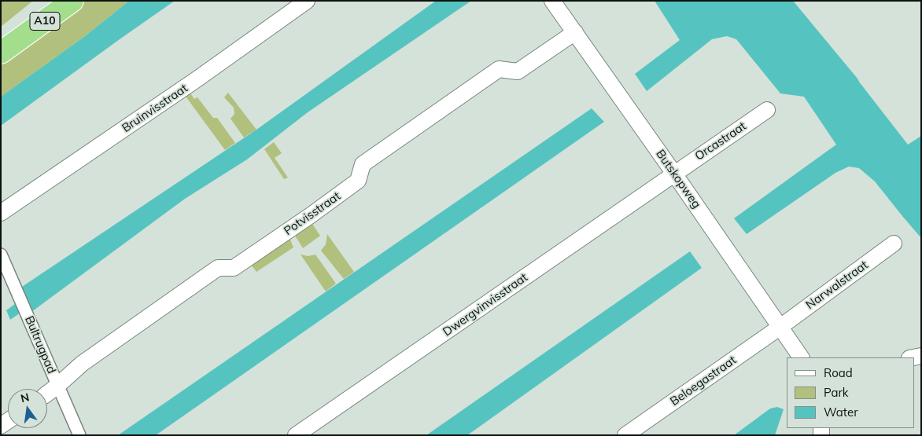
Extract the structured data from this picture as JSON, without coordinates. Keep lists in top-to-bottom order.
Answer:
{
  "streets": {
    "highway": ["A10"],
    "street": [
      "Bruinvisstraat",
      "Orcastraat",
      "Butskopweg",
      "Potvisstraat",
      "Narwalstraat",
      "Dwergvinvisstraat",
      "Bultrugpad",
      "Beloegastraat"
    ]
  },
  "crossings": [
    ["Orcastraat", "Butskopweg"],
    ["Orcastraat", "Dwergvinvisstraat"],
    ["Butskopweg", "Potvisstraat"],
    ["Butskopweg", "Narwalstraat"],
    ["Butskopweg", "Dwergvinvisstraat"],
    ["Butskopweg", "Beloegastraat"],
    ["Potvisstraat", "Bultrugpad"],
    ["Narwalstraat", "Beloegastraat"]
  ],
  "legend": ["Road", "Park", "Water"],
  "north": "top"
}
